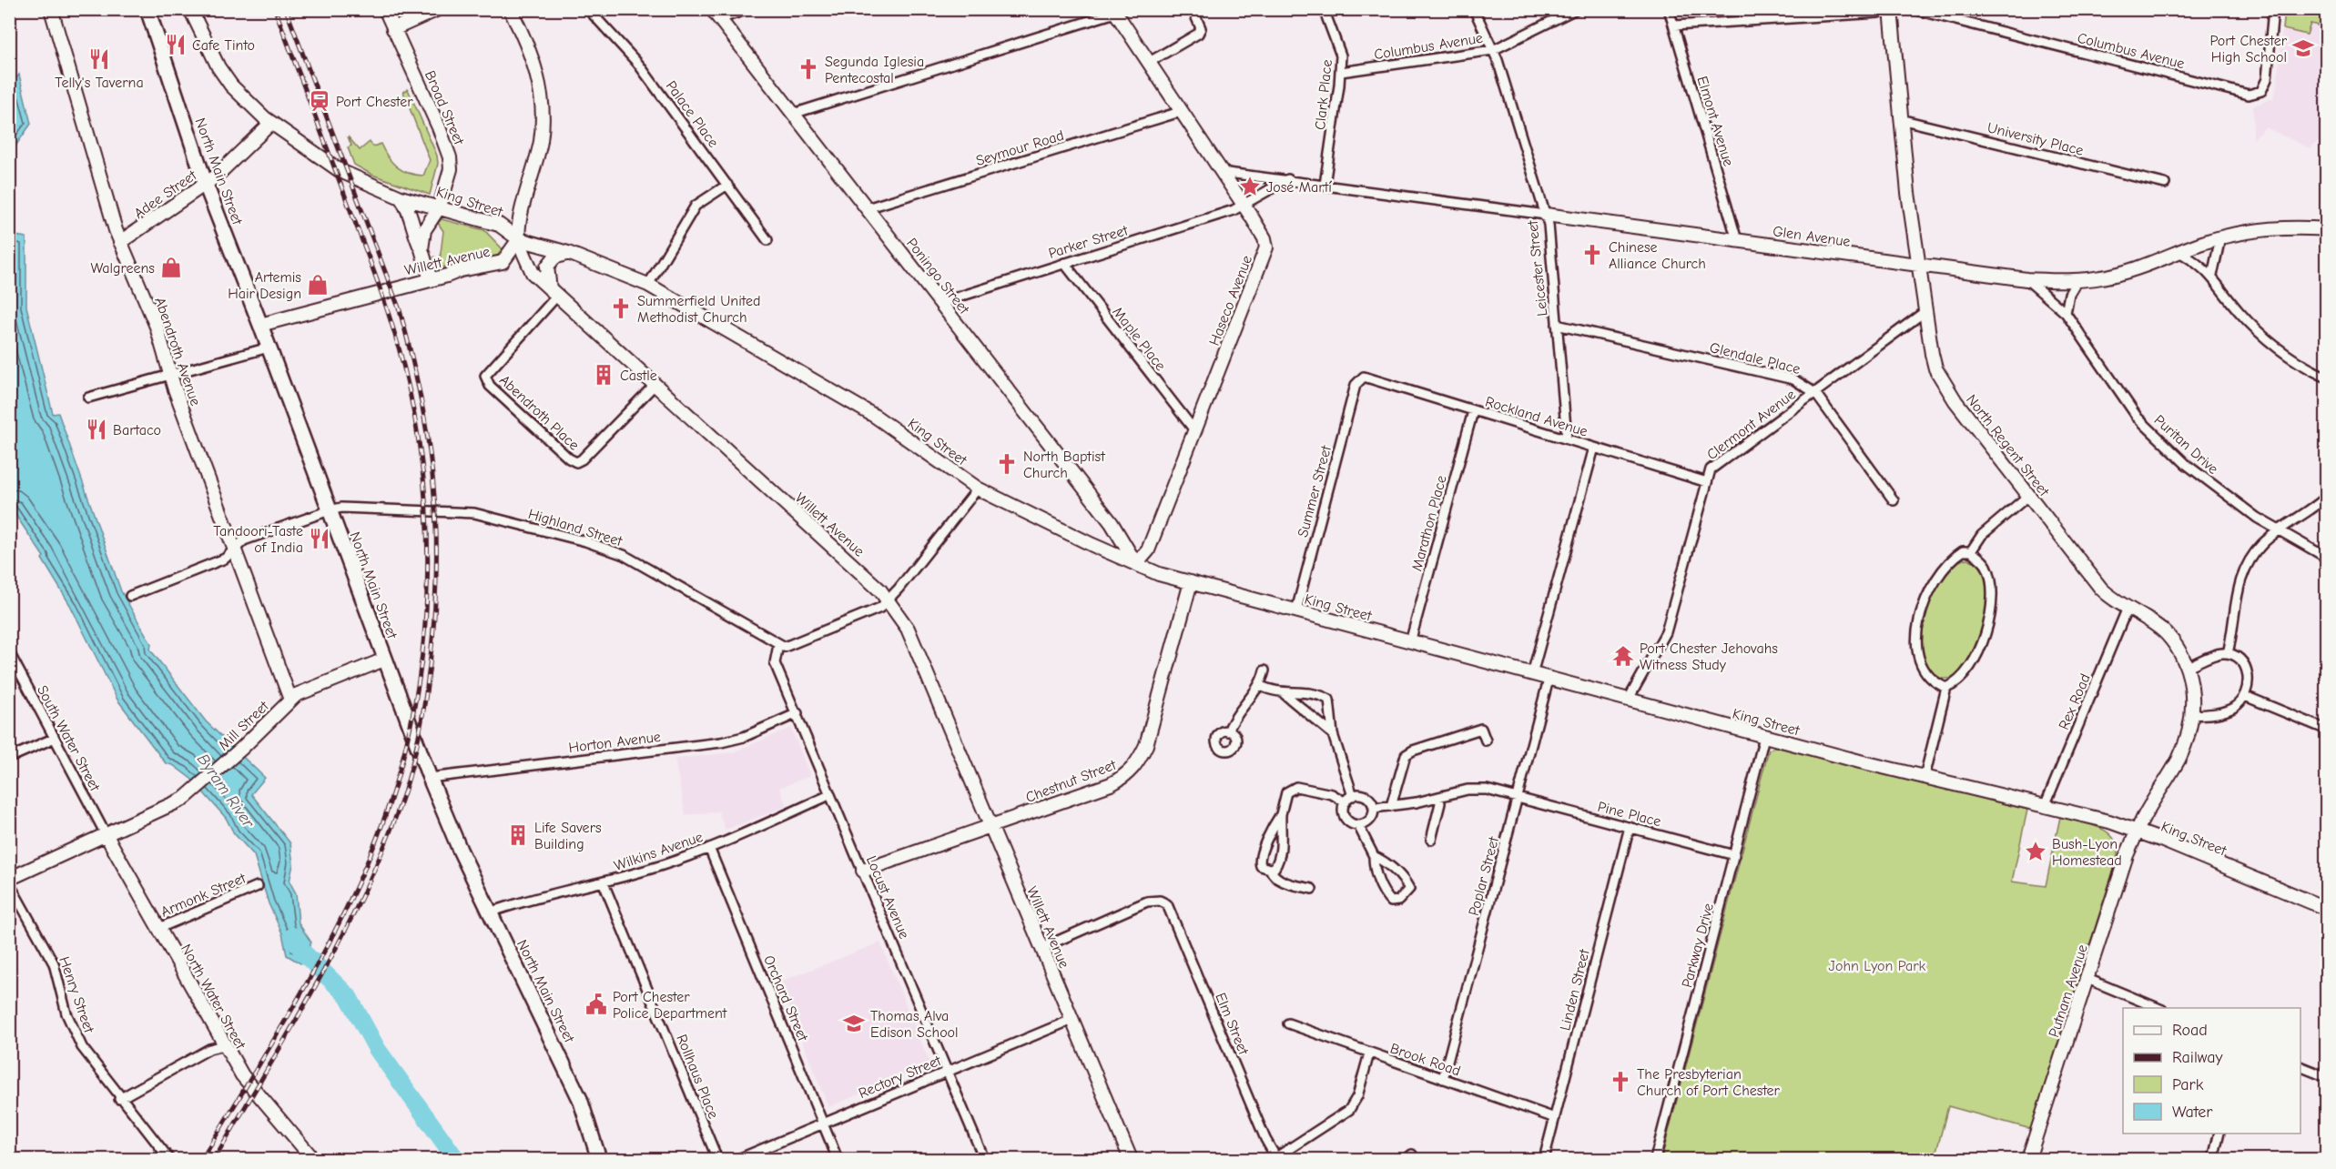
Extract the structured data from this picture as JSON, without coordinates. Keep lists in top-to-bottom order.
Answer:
{
  "streets": {
    "main road": ["North Main Street"],
    "street": [
      "Columbus Avenue",
      "Clark Place",
      "Broad Street",
      "Palace Place",
      "Elmont Avenue",
      "University Place",
      "Seymour Road",
      "Adee Street",
      "King Street",
      "Glen Avenue",
      "Parker Street",
      "Willett Avenue",
      "Leicester Street",
      "Poningo Street",
      "Haseco Avenue",
      "Maple Place",
      "Abendroth Avenue",
      "Glendale Place",
      "Abendroth Place",
      "Rockland Avenue",
      "Clermont Avenue",
      "Puritan Drive",
      "North Regent Street",
      "Summer Street",
      "Marathon Place",
      "Highland Street",
      "Rex Road",
      "Mill Street",
      "South Water Street",
      "Horton Avenue",
      "Chestnut Street",
      "Pine Place",
      "Wilkins Avenue",
      "Poplar Street",
      "Armonk Street",
      "Locust Avenue",
      "Parkway Drive",
      "Linden Street",
      "Putnam Avenue",
      "Henry Street",
      "North Water Street",
      "Orchard Street",
      "Elm Street",
      "Brook Road",
      "Rollhaus Place",
      "Rectory Street"
    ]
  },
  "crossings": [
    ["Columbus Avenue", "Clark Place"],
    ["Columbus Avenue", "Leicester Street"],
    ["Clark Place", "Glen Avenue"],
    ["Broad Street", "King Street"],
    ["Broad Street", "Willett Avenue"],
    ["Elmont Avenue", "Glen Avenue"],
    ["University Place", "North Regent Street"],
    ["Seymour Road", "Poningo Street"],
    ["Seymour Road", "Haseco Avenue"],
    ["North Main Street", "Adee Street"],
    ["North Main Street", "Willett Avenue"],
    ["North Main Street", "Highland Street"],
    ["North Main Street", "Mill Street"],
    ["North Main Street", "Horton Avenue"],
    ["North Main Street", "Wilkins Avenue"],
    ["Adee Street", "King Street"],
    ["Adee Street", "Abendroth Avenue"],
    ["King Street", "Willett Avenue"],
    ["King Street", "Poningo Street"],
    ["King Street", "Haseco Avenue"],
    ["King Street", "Clermont Avenue"],
    ["King Street", "North Regent Street"],
    ["King Street", "Summer Street"],
    ["King Street", "Marathon Place"],
    ["King Street", "Rex Road"],
    ["King Street", "Chestnut Street"],
    ["King Street", "Poplar Street"],
    ["King Street", "Parkway Drive"],
    ["King Street", "Putnam Avenue"],
    ["Glen Avenue", "Leicester Street"],
    ["Glen Avenue", "Haseco Avenue"],
    ["Glen Avenue", "Puritan Drive"],
    ["Glen Avenue", "North Regent Street"],
    ["Parker Street", "Poningo Street"],
    ["Parker Street", "Haseco Avenue"],
    ["Parker Street", "Maple Place"],
    ["Willett Avenue", "Abendroth Place"],
    ["Willett Avenue", "Chestnut Street"],
    ["Willett Avenue", "Elm Street"],
    ["Willett Avenue", "Rectory Street"],
    ["Leicester Street", "Glendale Place"],
    ["Leicester Street", "Rockland Avenue"],
    ["Poningo Street", "Haseco Avenue"],
    ["Haseco Avenue", "Maple Place"],
    ["Abendroth Avenue", "Highland Street"],
    ["Abendroth Avenue", "Mill Street"],
    ["Glendale Place", "Clermont Avenue"],
    ["Rockland Avenue", "Clermont Avenue"],
    ["Rockland Avenue", "Summer Street"],
    ["Rockland Avenue", "Marathon Place"],
    ["Clermont Avenue", "North Regent Street"],
    ["North Regent Street", "Rex Road"],
    ["North Regent Street", "Putnam Avenue"],
    ["Highland Street", "Locust Avenue"],
    ["Mill Street", "South Water Street"],
    ["Mill Street", "Henry Street"],
    ["Mill Street", "North Water Street"],
    ["South Water Street", "North Water Street"],
    ["Horton Avenue", "Locust Avenue"],
    ["Chestnut Street", "Locust Avenue"],
    ["Pine Place", "Poplar Street"],
    ["Pine Place", "Parkway Drive"],
    ["Pine Place", "Linden Street"],
    ["Wilkins Avenue", "Locust Avenue"],
    ["Wilkins Avenue", "Orchard Street"],
    ["Wilkins Avenue", "Rollhaus Place"],
    ["Poplar Street", "Brook Road"],
    ["Armonk Street", "North Water Street"],
    ["Locust Avenue", "Rectory Street"],
    ["Linden Street", "Brook Road"],
    ["Orchard Street", "Rectory Street"]
  ],
  "water": ["Byram River"],
  "parks": ["John Lyon Park"],
  "places": {
    "restaurant": [
      "Cafe Tinto",
      "Telly's Taverna",
      "Bartaco",
      "Tandoori-Taste of India"
    ],
    "school or university": ["Port Chester High School", "Thomas Alva Edison School"],
    "church": [
      "Segunda Iglesia Pentecostal",
      "Chinese Alliance Church",
      "Summerfield United Methodist Church",
      "North Baptist Church",
      "The Presbyterian Church of Port Chester"
    ],
    "station": ["Port Chester"],
    "place": ["José Martí", "Bush-Lyon Homestead"],
    "shop": ["Walgreens", "Artemis Hair Design"],
    "building": ["Castle", "Life Savers Building"],
    "temple": ["Port Chester Jehovahs Witness Study"],
    "public building": ["Port Chester Police Department"]
  },
  "legend": [
    "Road",
    "Railway",
    "Park",
    "Water"
  ]
}
